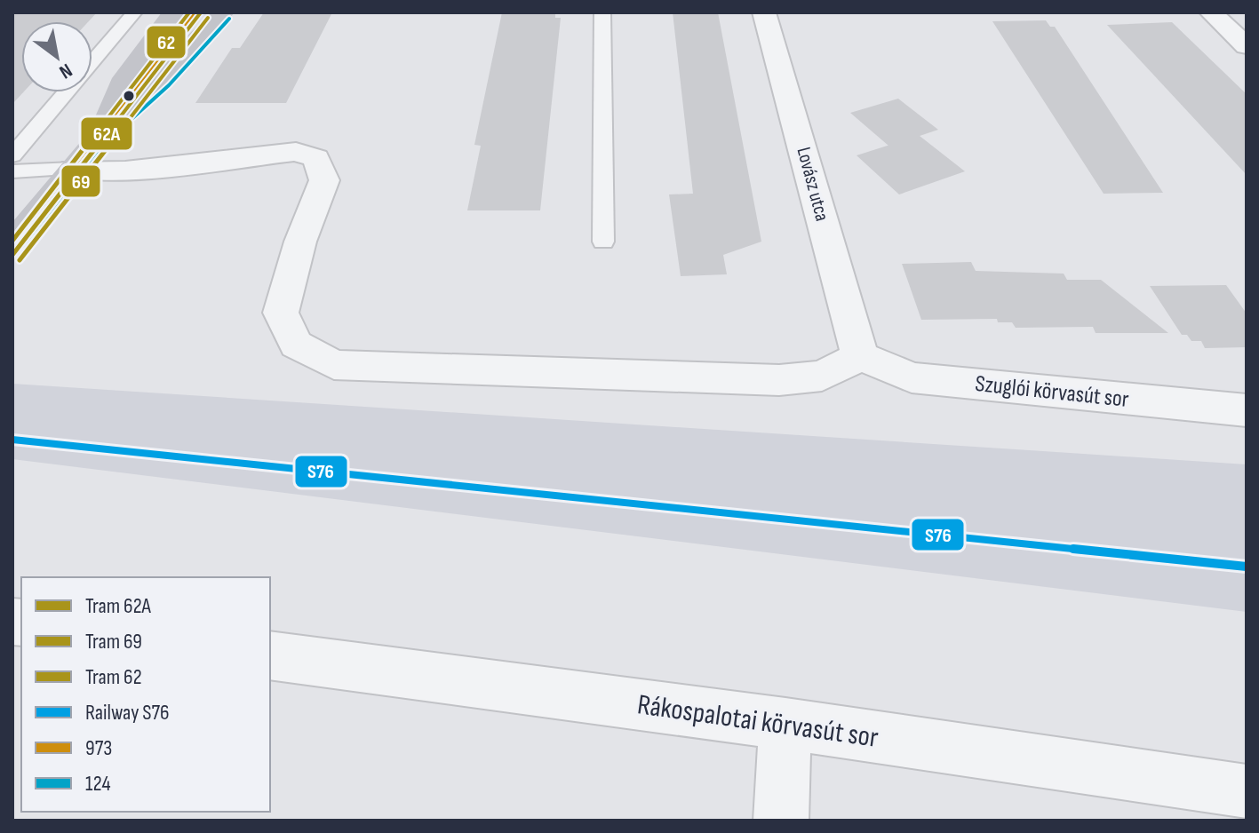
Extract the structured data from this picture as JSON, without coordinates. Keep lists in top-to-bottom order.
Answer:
{
  "streets": {
    "street": ["Lovász utca", "Szuglói körvasút sor", "Rákospalotai körvasút sor"]
  },
  "crossings": [
    ["Lovász utca", "Szuglói körvasút sor"]
  ],
  "lines": [
    "tram line 62A",
    "tram line 62",
    "transit line 973",
    "tram line 69",
    "transit line 124",
    "rail line S76"
  ],
  "legend": [
    "Tram 62A",
    "Tram 69",
    "Tram 62",
    "Railway S76",
    "973",
    "124"
  ],
  "north": "bottom right"
}
